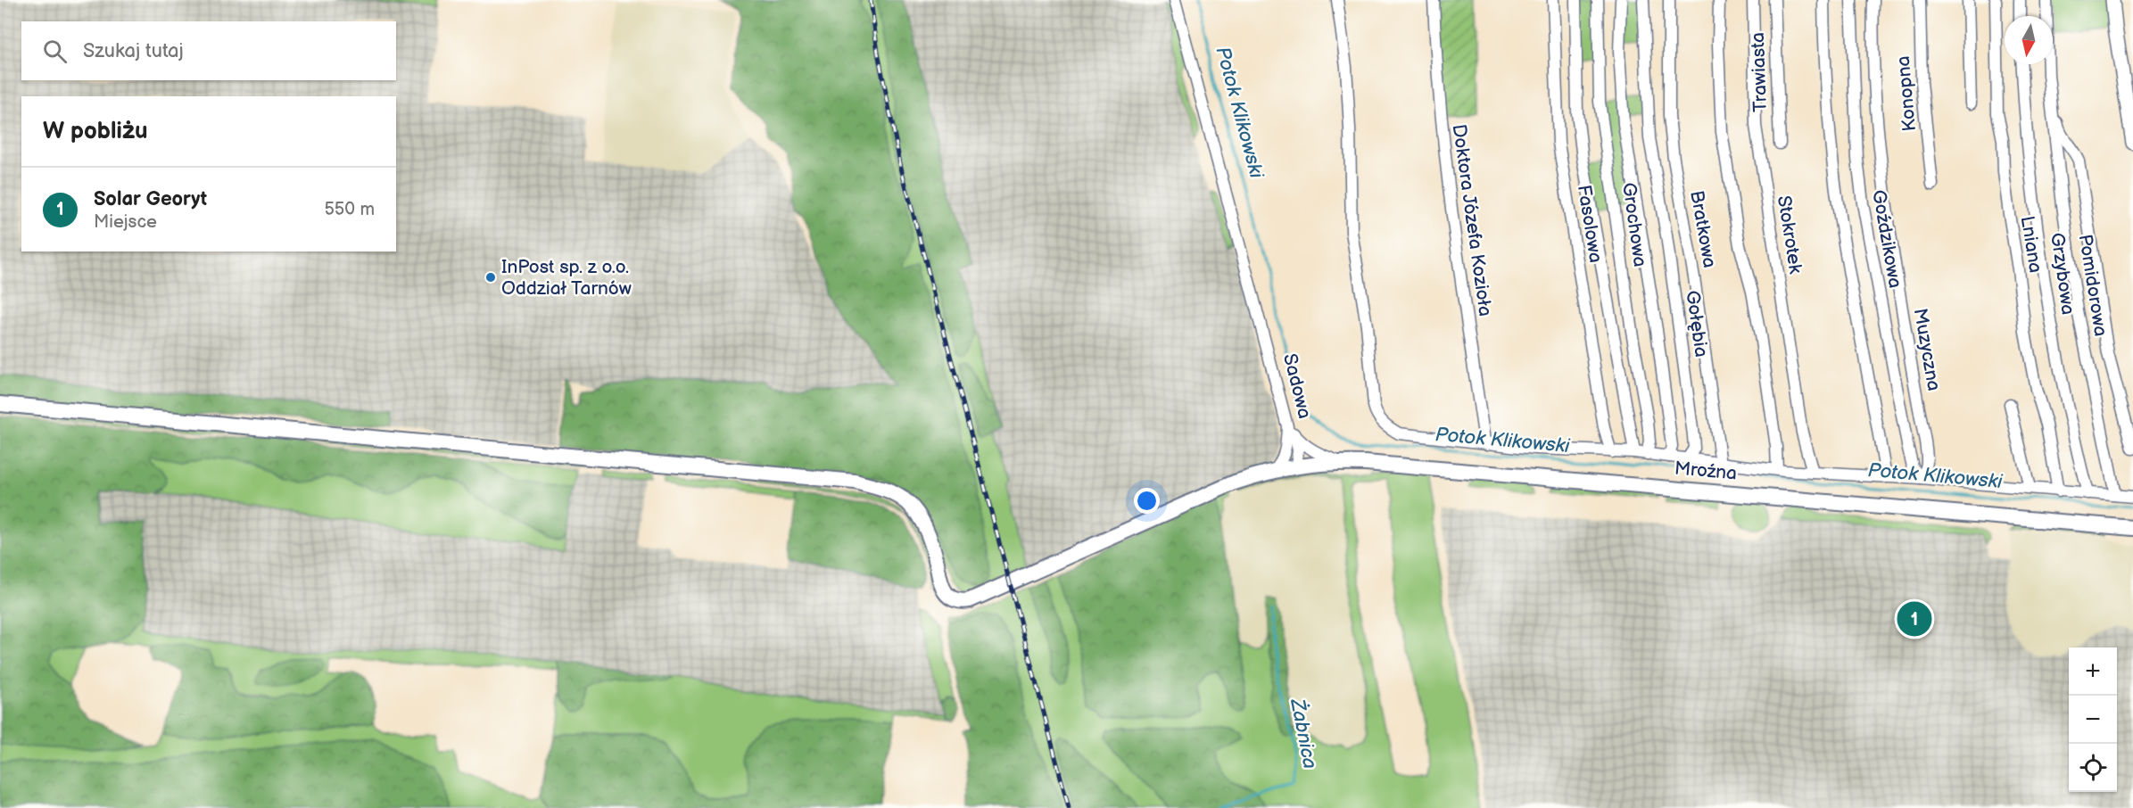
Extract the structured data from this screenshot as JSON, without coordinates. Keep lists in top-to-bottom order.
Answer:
{
  "streets": {
    "main road": ["Mroźna"],
    "street": [
      "Trawiasta",
      "Konopna",
      "Doktora Józefa Kozioła",
      "Fasolowa",
      "Grochowa",
      "Bratkowa",
      "Stokrotek",
      "Goździkowa",
      "Lniana",
      "Grzybowa",
      "Pomidorowa",
      "Gołębia",
      "Muzyczna",
      "Sadowa"
    ]
  },
  "crossings": [
    ["Goździkowa", "Muzyczna"],
    ["Sadowa", "Mroźna"]
  ],
  "water": ["Potok Klikowski", "Żabnica"],
  "places": ["InPost sp. z o.o. Oddział Tarnów"],
  "north": "bottom",
  "page": {
    "search": "Szukaj tutaj",
    "heading": "W pobliżu",
    "list": [
      {
        "mark": "1",
        "name": "Solar Georyt",
        "note": "Miejsce",
        "value": "550 m"
      }
    ],
    "pins": "1",
    "map_buttons": ["+", "−"]
  }
}
